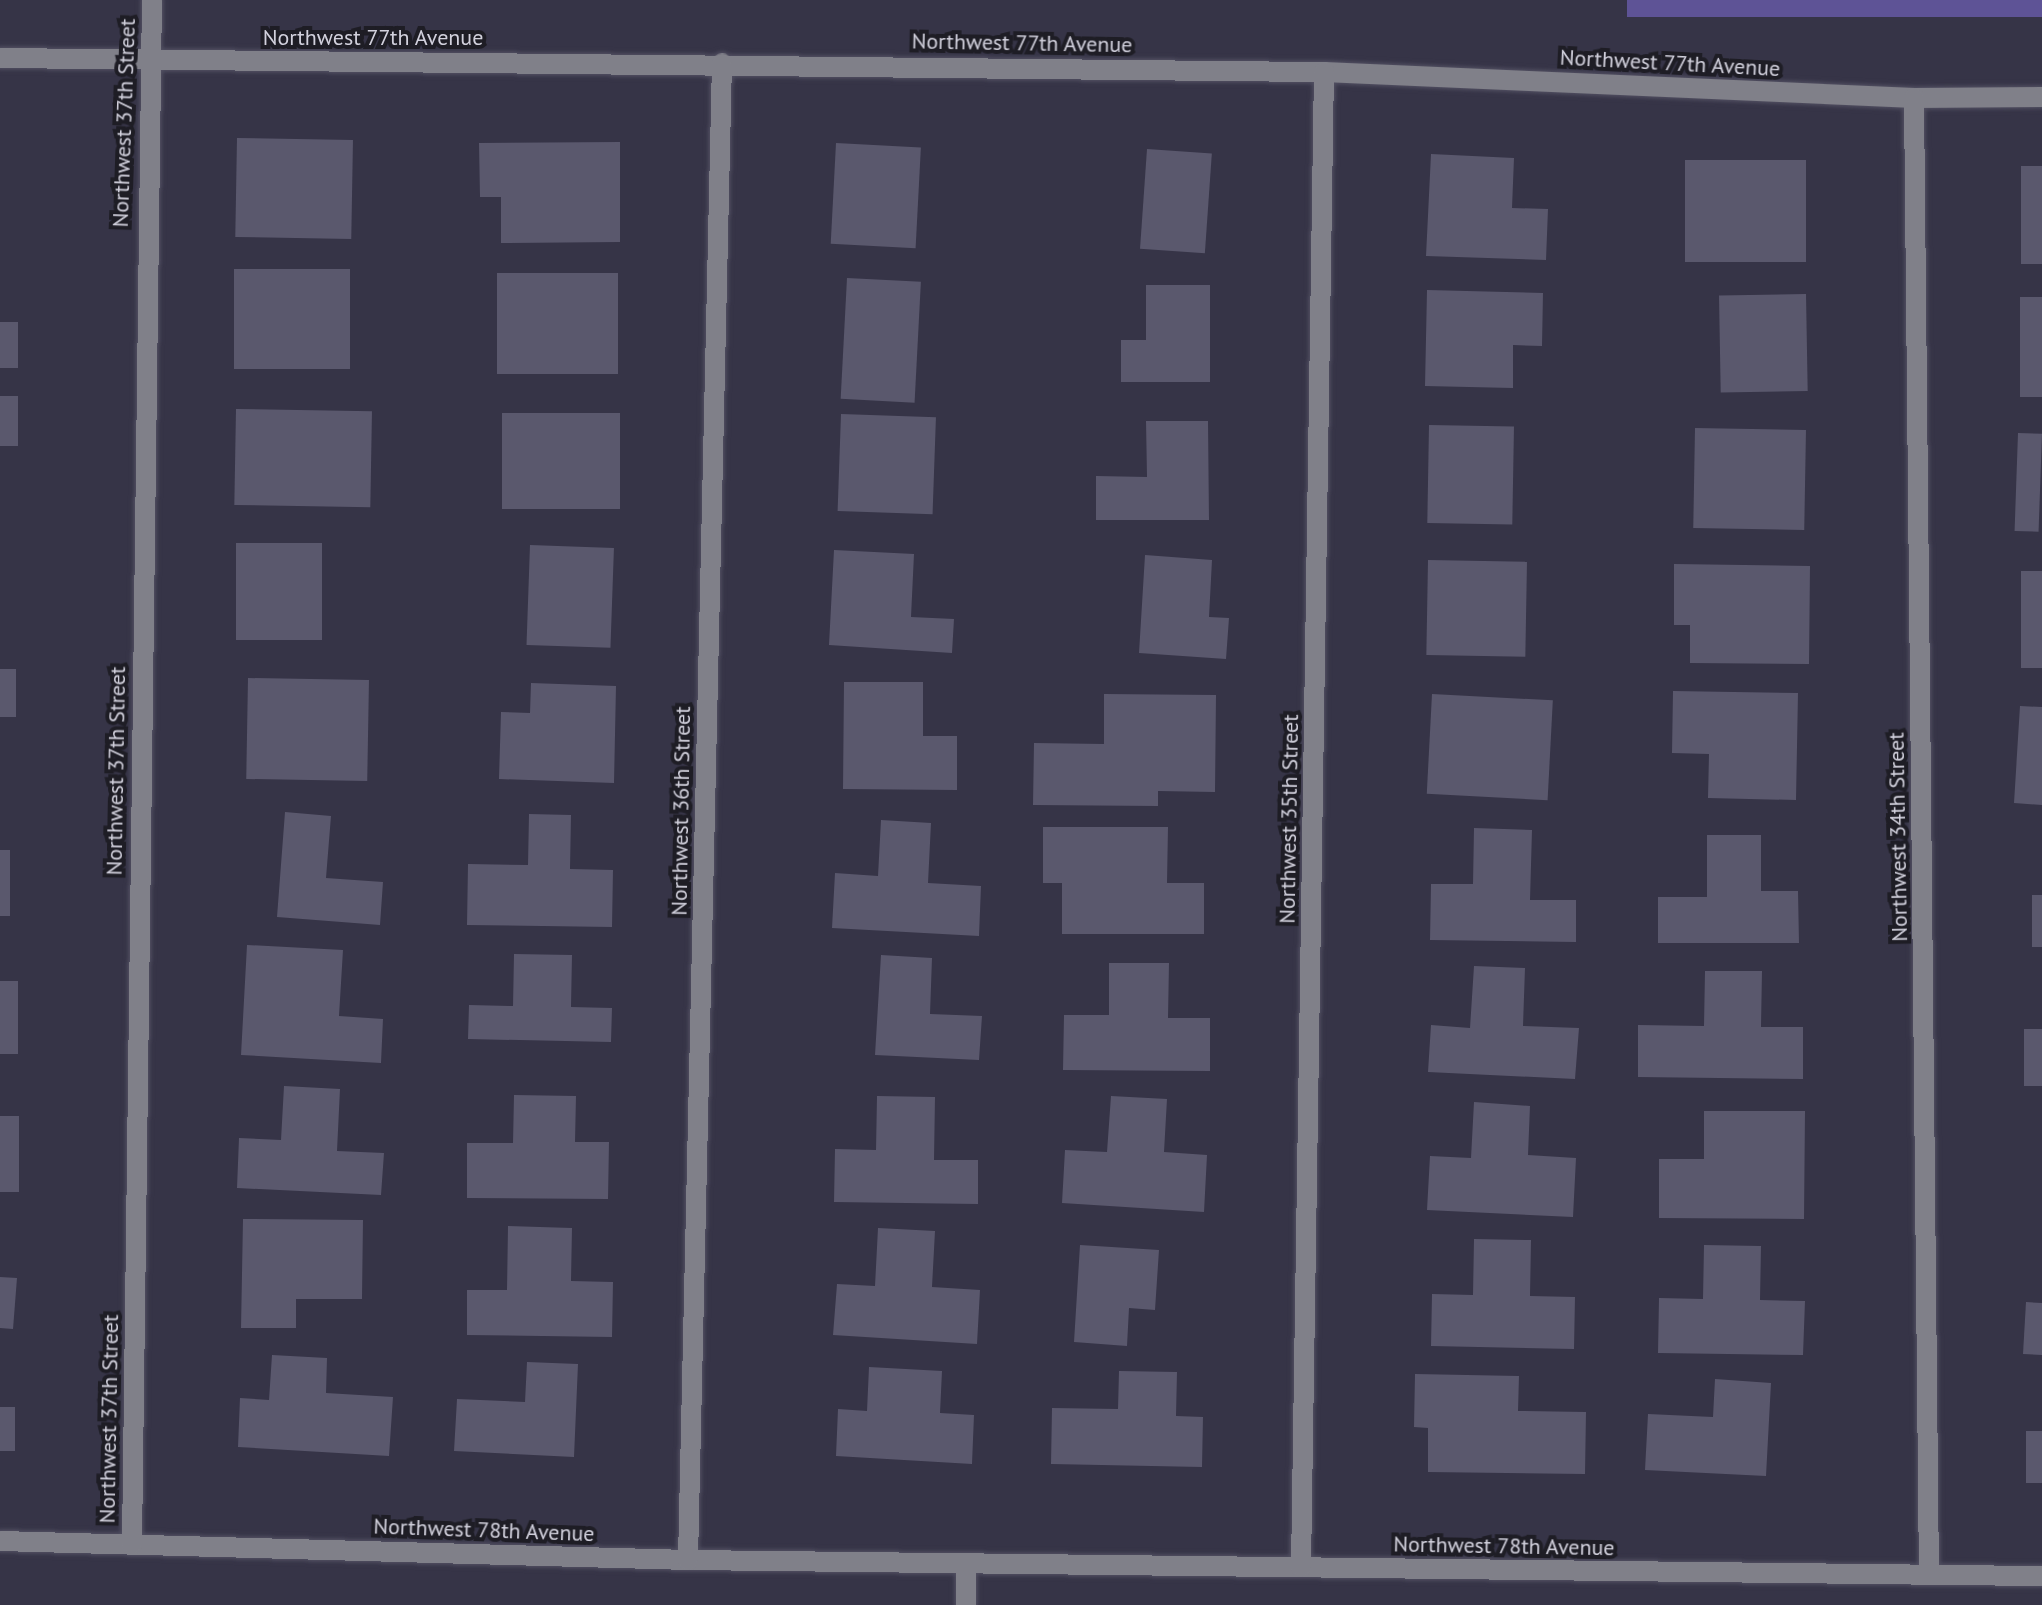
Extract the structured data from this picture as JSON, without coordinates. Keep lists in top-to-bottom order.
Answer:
{
  "streets": {
    "street": [
      "Northwest 77th Avenue",
      "Northwest 37th Street",
      "Northwest 36th Street",
      "Northwest 35th Street",
      "Northwest 34th Street",
      "Northwest 78th Avenue"
    ]
  },
  "crossings": [
    ["Northwest 77th Avenue", "Northwest 37th Street"],
    ["Northwest 77th Avenue", "Northwest 36th Street"],
    ["Northwest 77th Avenue", "Northwest 35th Street"],
    ["Northwest 77th Avenue", "Northwest 34th Street"],
    ["Northwest 37th Street", "Northwest 78th Avenue"],
    ["Northwest 36th Street", "Northwest 78th Avenue"],
    ["Northwest 35th Street", "Northwest 78th Avenue"],
    ["Northwest 34th Street", "Northwest 78th Avenue"]
  ]
}
